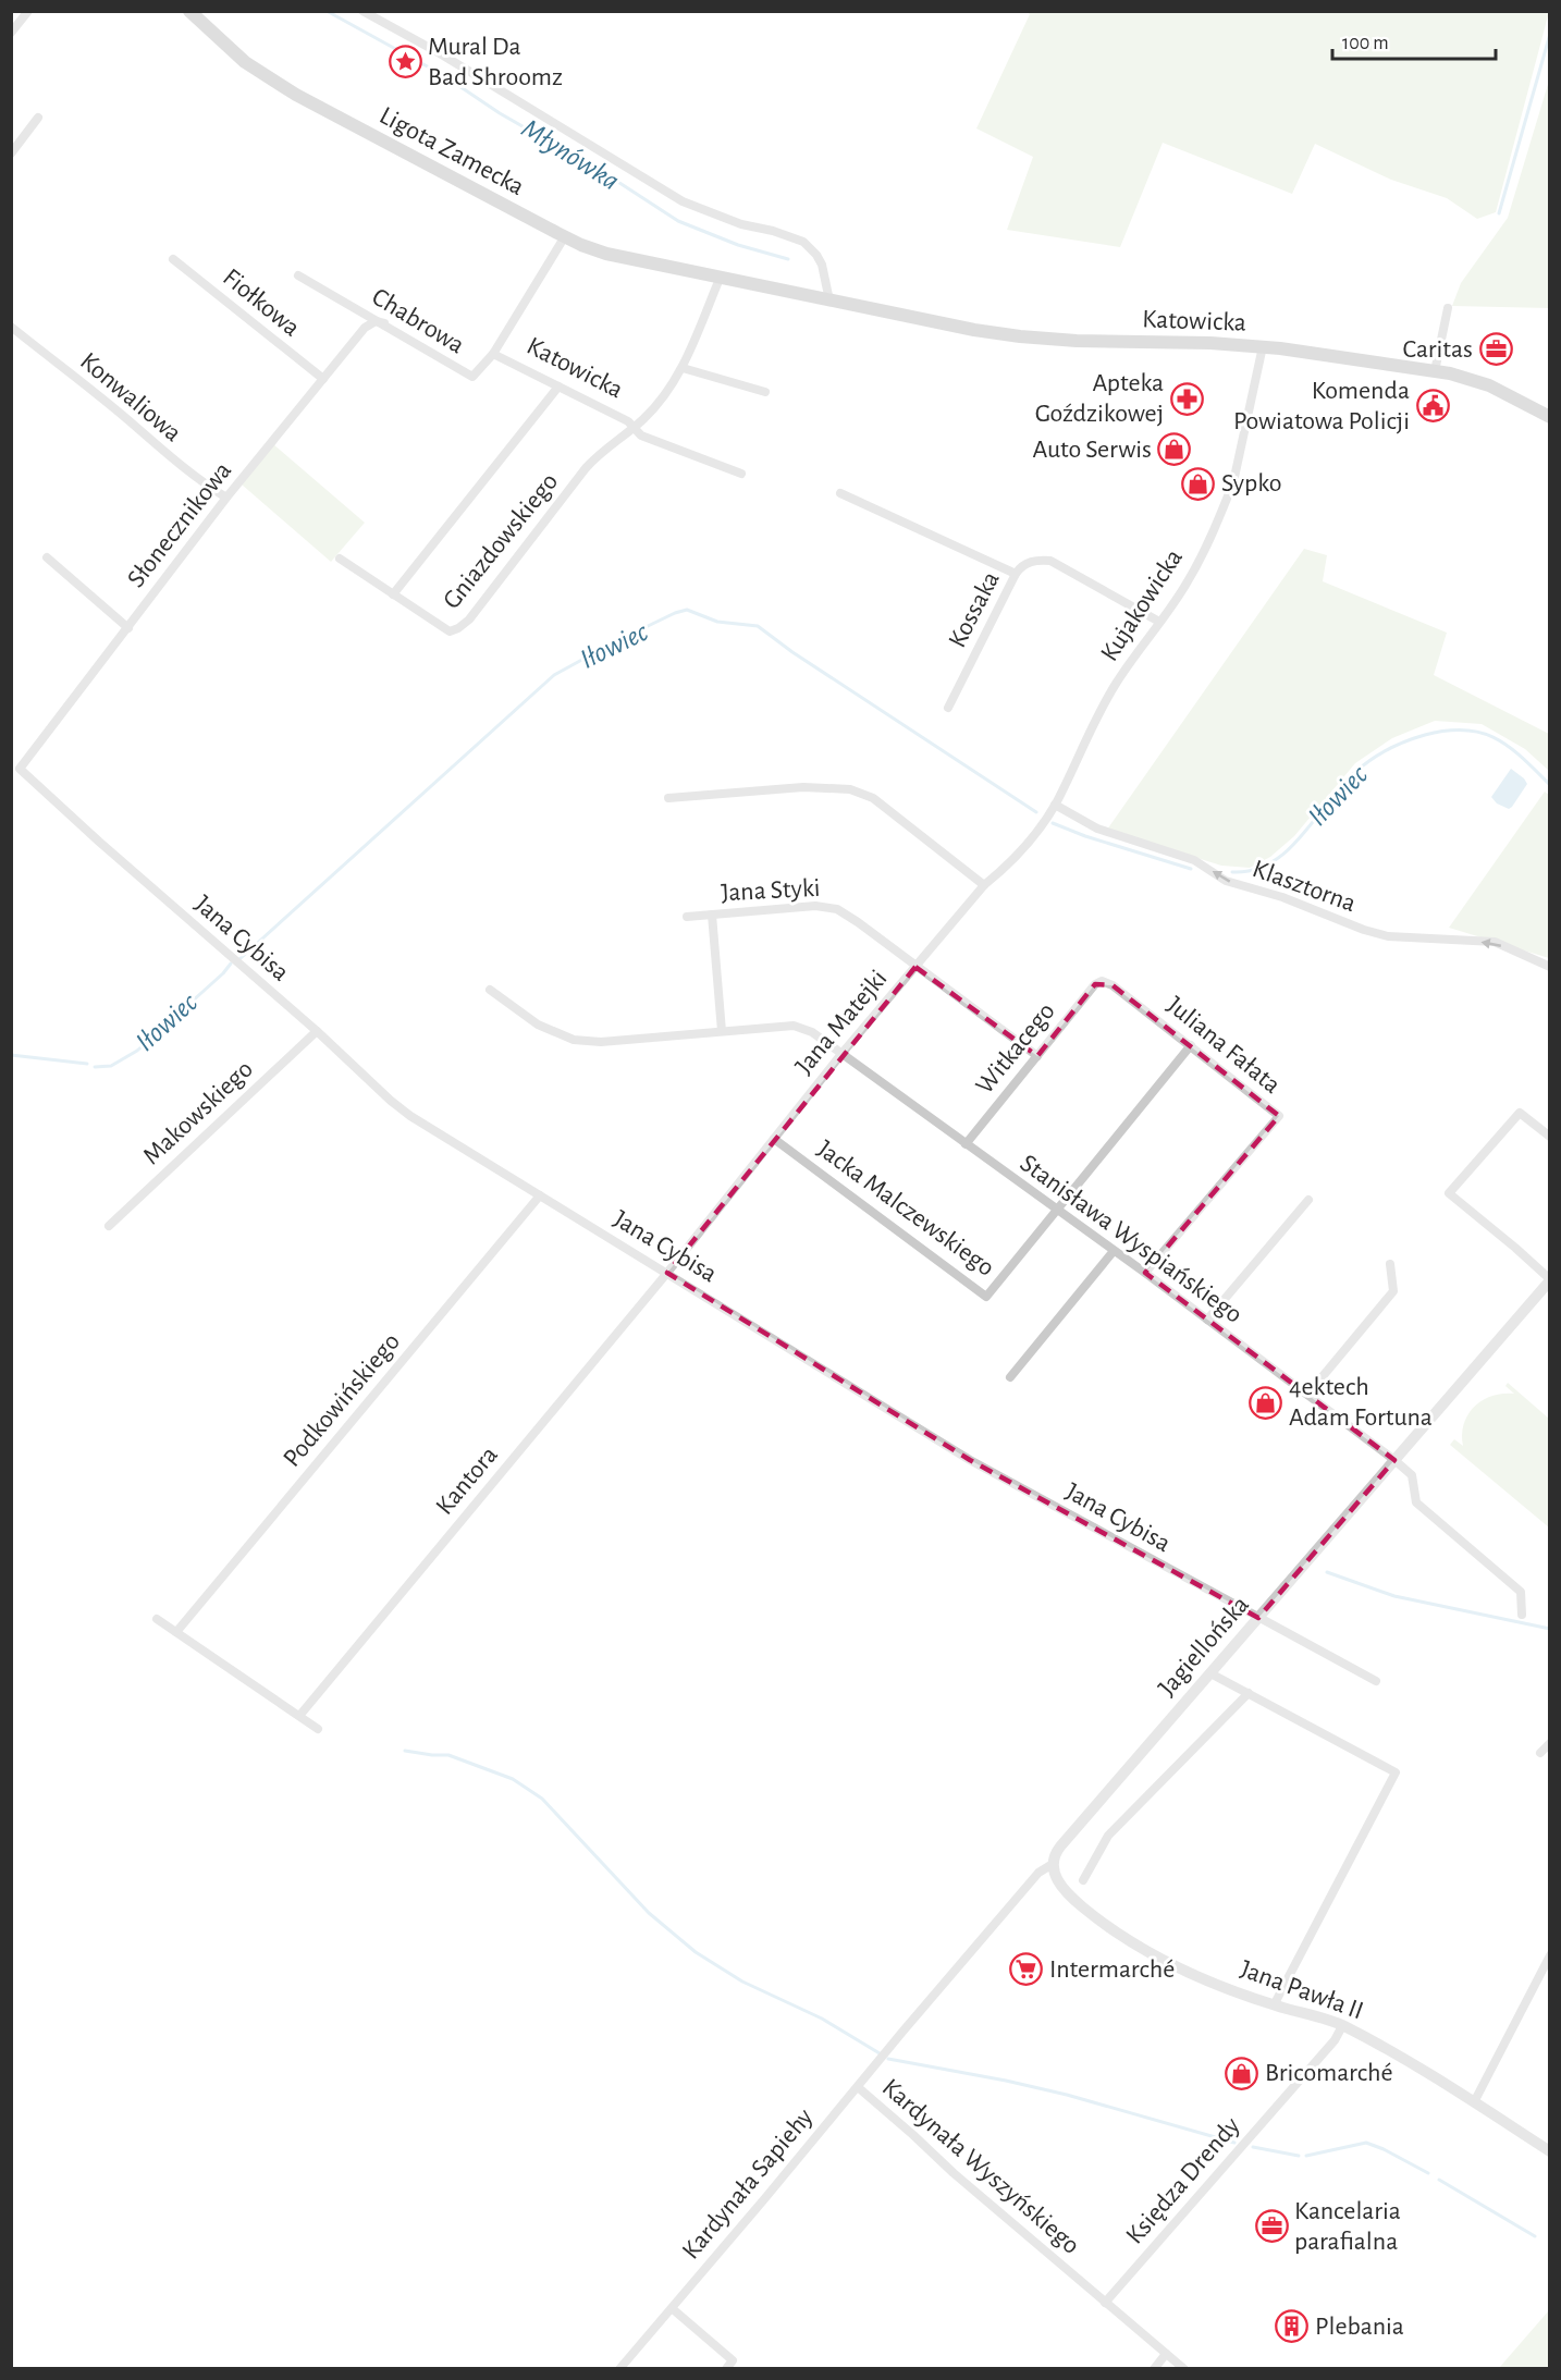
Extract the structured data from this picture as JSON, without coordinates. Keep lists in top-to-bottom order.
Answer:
{
  "streets": {
    "main road": ["Ligota Zamecka", "Katowicka"],
    "street": [
      "Fiołkowa",
      "Chabrowa",
      "Konwaliowa",
      "Słonecznikowa",
      "Gniazdowskiego",
      "Kujakowicka",
      "Kossaka",
      "Klasztorna",
      "Jana Styki",
      "Jana Cybisa",
      "Jana Matejki",
      "Juliana Fałata",
      "Witkacego",
      "Makowskiego",
      "Jacka Malczewskiego",
      "Stanisława Wyspiańskiego",
      "Podkowińskiego",
      "Kantora",
      "Jagiellońska",
      "Jana Pawła II",
      "Kardynała Wyszyńskiego",
      "Księdza Drendy",
      "Kardynała Sapiehy"
    ]
  },
  "crossings": [
    ["Ligota Zamecka", "Chabrowa"],
    ["Ligota Zamecka", "Katowicka"],
    ["Fiołkowa", "Słonecznikowa"],
    ["Chabrowa", "Katowicka"],
    ["Chabrowa", "Słonecznikowa"],
    ["Katowicka", "Gniazdowskiego"],
    ["Katowicka", "Kujakowicka"],
    ["Konwaliowa", "Słonecznikowa"],
    ["Słonecznikowa", "Jana Cybisa"],
    ["Kujakowicka", "Kossaka"],
    ["Kujakowicka", "Klasztorna"],
    ["Kujakowicka", "Jana Matejki"],
    ["Klasztorna", "Jana Matejki"],
    ["Jana Styki", "Jana Matejki"],
    ["Jana Styki", "Witkacego"],
    ["Jana Cybisa", "Jana Matejki"],
    ["Jana Cybisa", "Makowskiego"],
    ["Jana Cybisa", "Podkowińskiego"],
    ["Jana Cybisa", "Kantora"],
    ["Jana Cybisa", "Jagiellońska"],
    ["Jana Matejki", "Jacka Malczewskiego"],
    ["Jana Matejki", "Stanisława Wyspiańskiego"],
    ["Jana Matejki", "Kantora"],
    ["Juliana Fałata", "Witkacego"],
    ["Juliana Fałata", "Stanisława Wyspiańskiego"],
    ["Witkacego", "Stanisława Wyspiańskiego"],
    ["Jacka Malczewskiego", "Stanisława Wyspiańskiego"],
    ["Stanisława Wyspiańskiego", "Jagiellońska"],
    ["Jagiellońska", "Jana Pawła II"],
    ["Jagiellońska", "Kardynała Wyszyńskiego"],
    ["Jana Pawła II", "Kardynała Wyszyńskiego"],
    ["Jana Pawła II", "Księdza Drendy"],
    ["Kardynała Wyszyńskiego", "Księdza Drendy"],
    ["Kardynała Wyszyńskiego", "Kardynała Sapiehy"]
  ],
  "one_way": ["Klasztorna"],
  "water": ["Młynówka", "Iłowiec"],
  "places": {
    "place": ["Mural Da Bad Shroomz"],
    "office": ["Caritas", "Kancelaria parafialna"],
    "pharmacy": ["Apteka Goździkowej"],
    "public building": ["Komenda Powiatowa Policji"],
    "shop": [
      "Auto Serwis",
      "Sypko",
      "4ektech Adam Fortuna",
      "Bricomarché"
    ],
    "supermarket": ["Intermarché"],
    "building": ["Plebania"]
  },
  "scale_bar": "100 m"
}
